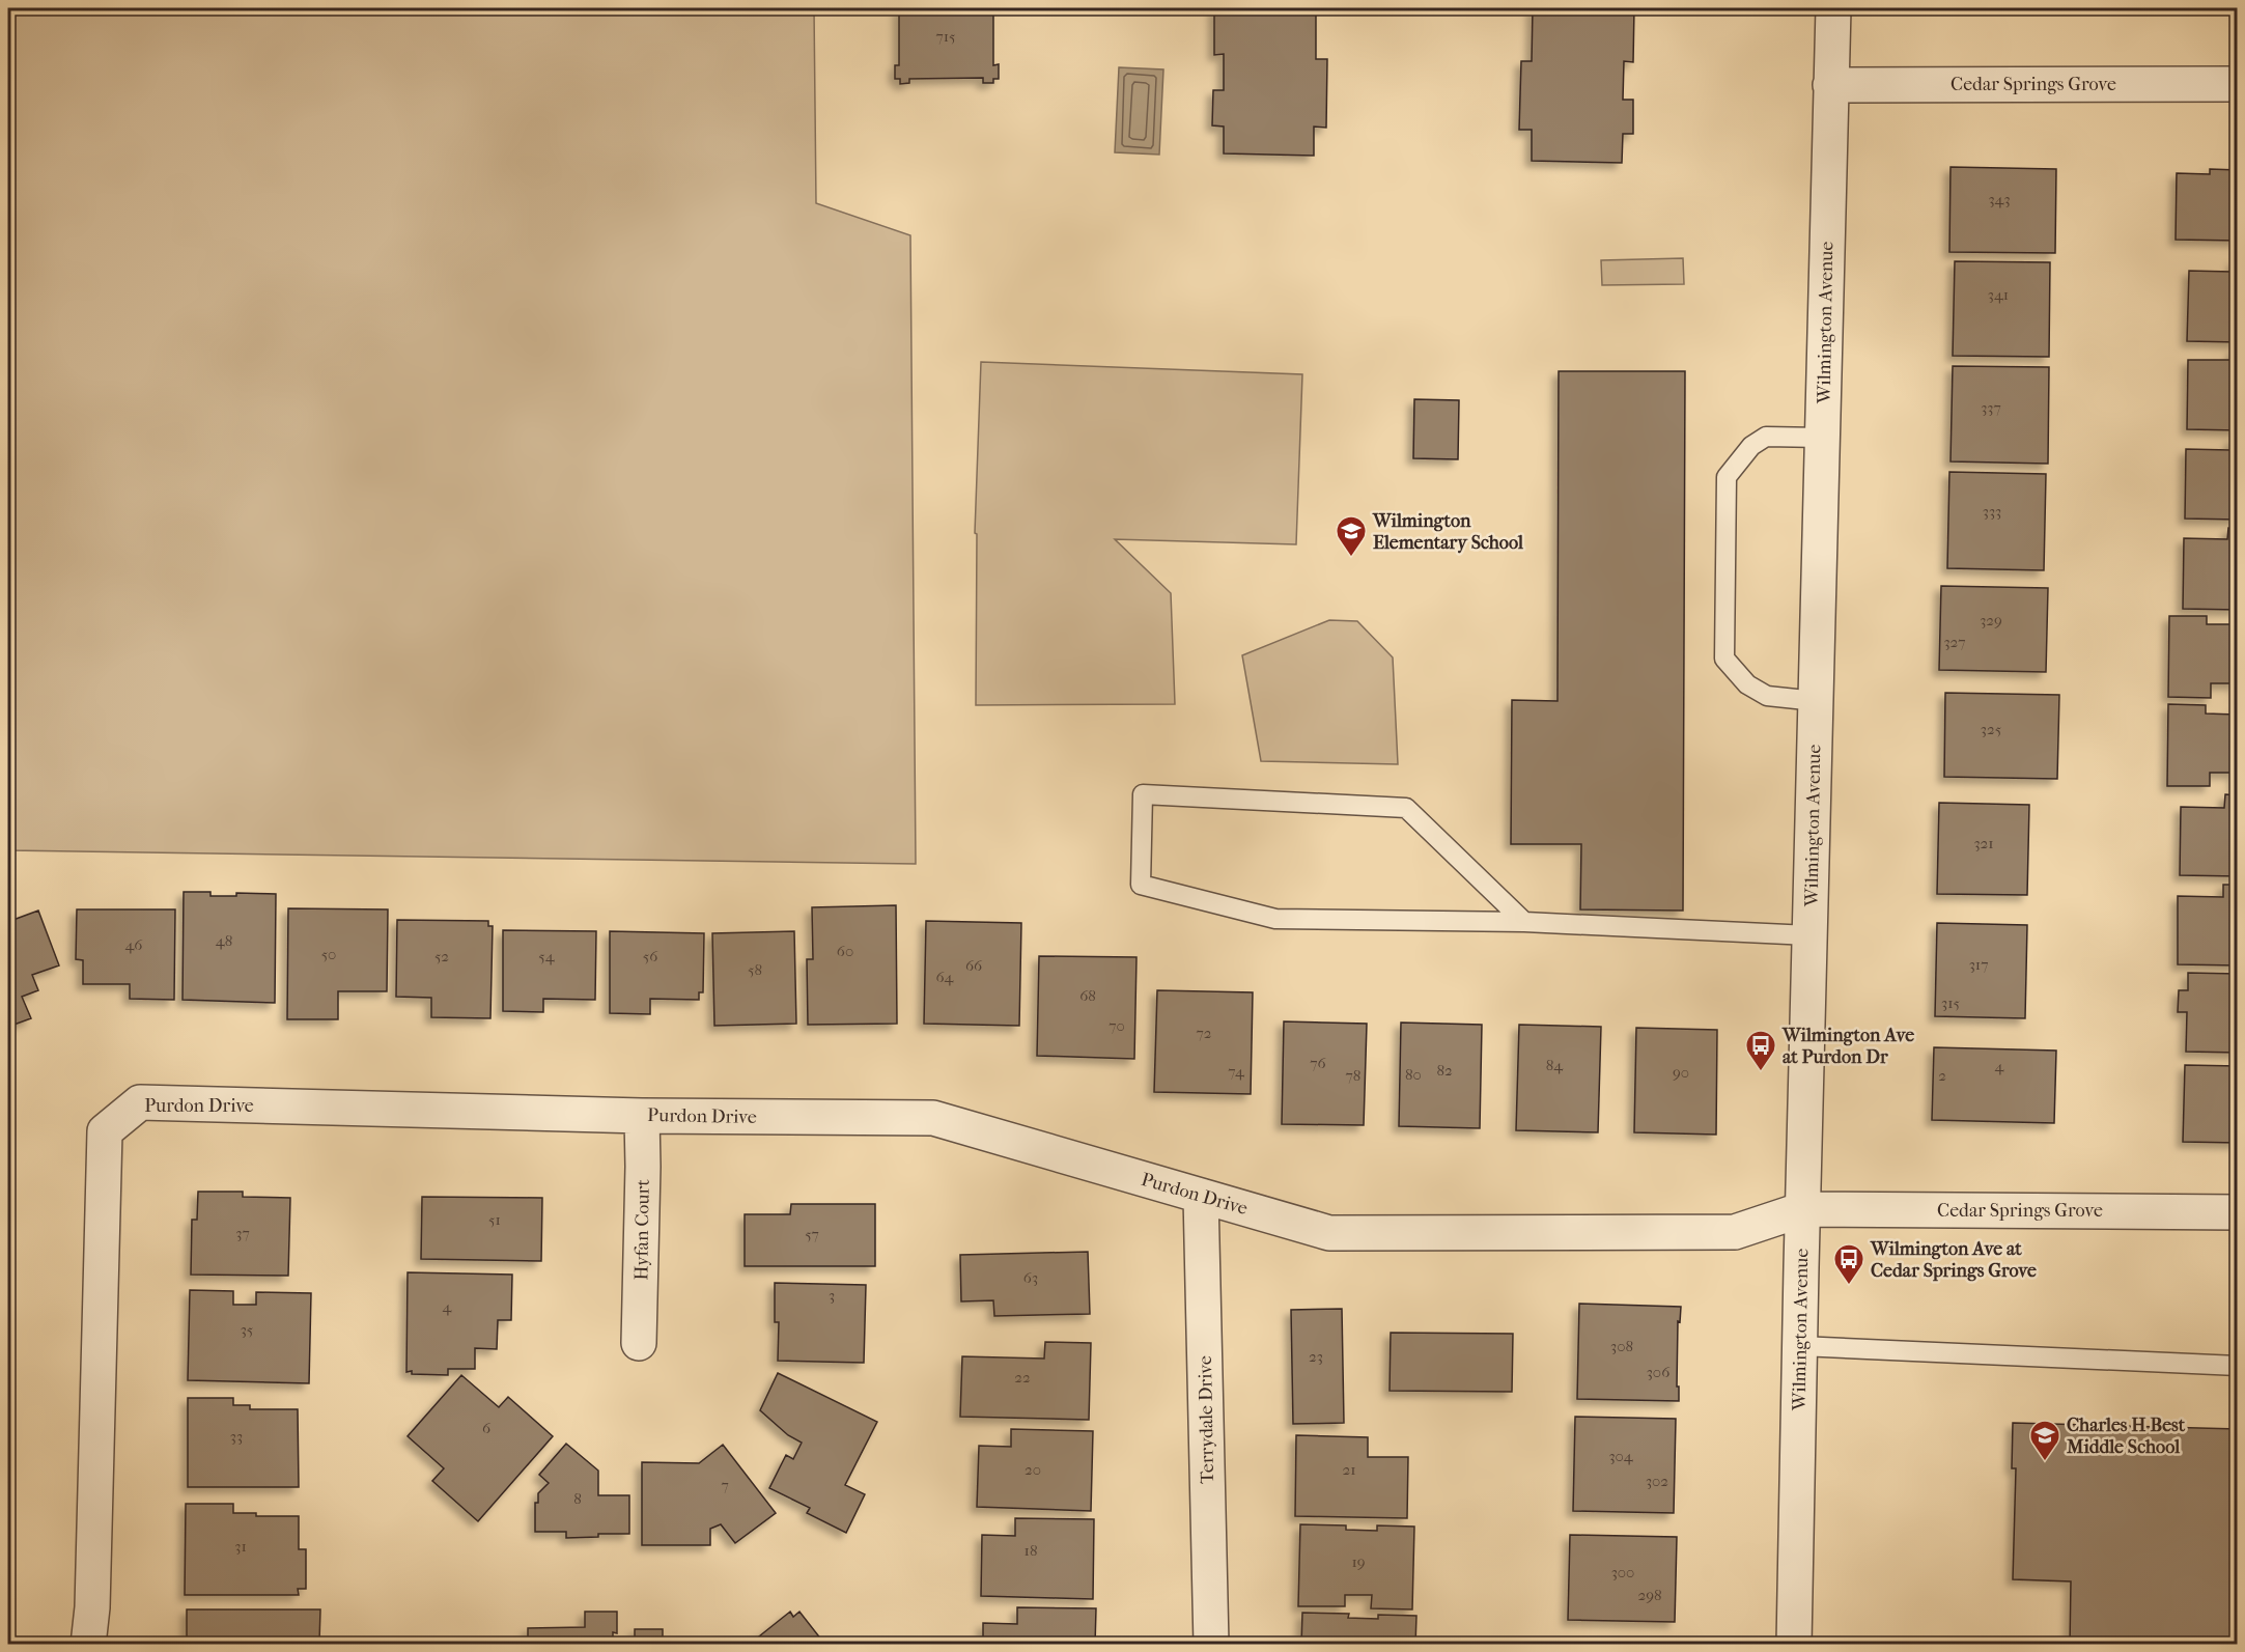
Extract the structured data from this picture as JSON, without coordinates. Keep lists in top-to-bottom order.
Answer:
{
  "streets": {
    "street": [
      "Cedar Springs Grove",
      "Wilmington Avenue",
      "Purdon Drive",
      "Hyfan Court",
      "Terrydale Drive"
    ]
  },
  "crossings": [
    ["Cedar Springs Grove", "Wilmington Avenue"],
    ["Cedar Springs Grove", "Purdon Drive"],
    ["Wilmington Avenue", "Purdon Drive"],
    ["Purdon Drive", "Hyfan Court"],
    ["Purdon Drive", "Terrydale Drive"]
  ],
  "places": {
    "school or university": ["Wilmington Elementary School", "Charles H Best Middle School"],
    "bus stop": ["Wilmington Ave at Purdon Dr", "Wilmington Ave at Cedar Springs Grove"]
  },
  "house_numbers": [
    "715",
    "343",
    "341",
    "337",
    "333",
    "329",
    "327",
    "325",
    "321",
    "48",
    "46",
    "60",
    "50",
    "52",
    "54",
    "56",
    "317",
    "66",
    "58",
    "64",
    "68",
    "315",
    "70",
    "72",
    "76",
    "84",
    "4",
    "82",
    "74",
    "90",
    "80",
    "78",
    "2",
    "51",
    "37",
    "57",
    "63",
    "3",
    "4",
    "35",
    "308",
    "23",
    "306",
    "22",
    "6",
    "33",
    "304",
    "20",
    "21",
    "302",
    "7",
    "8",
    "31",
    "18",
    "19",
    "300",
    "298"
  ]
}
